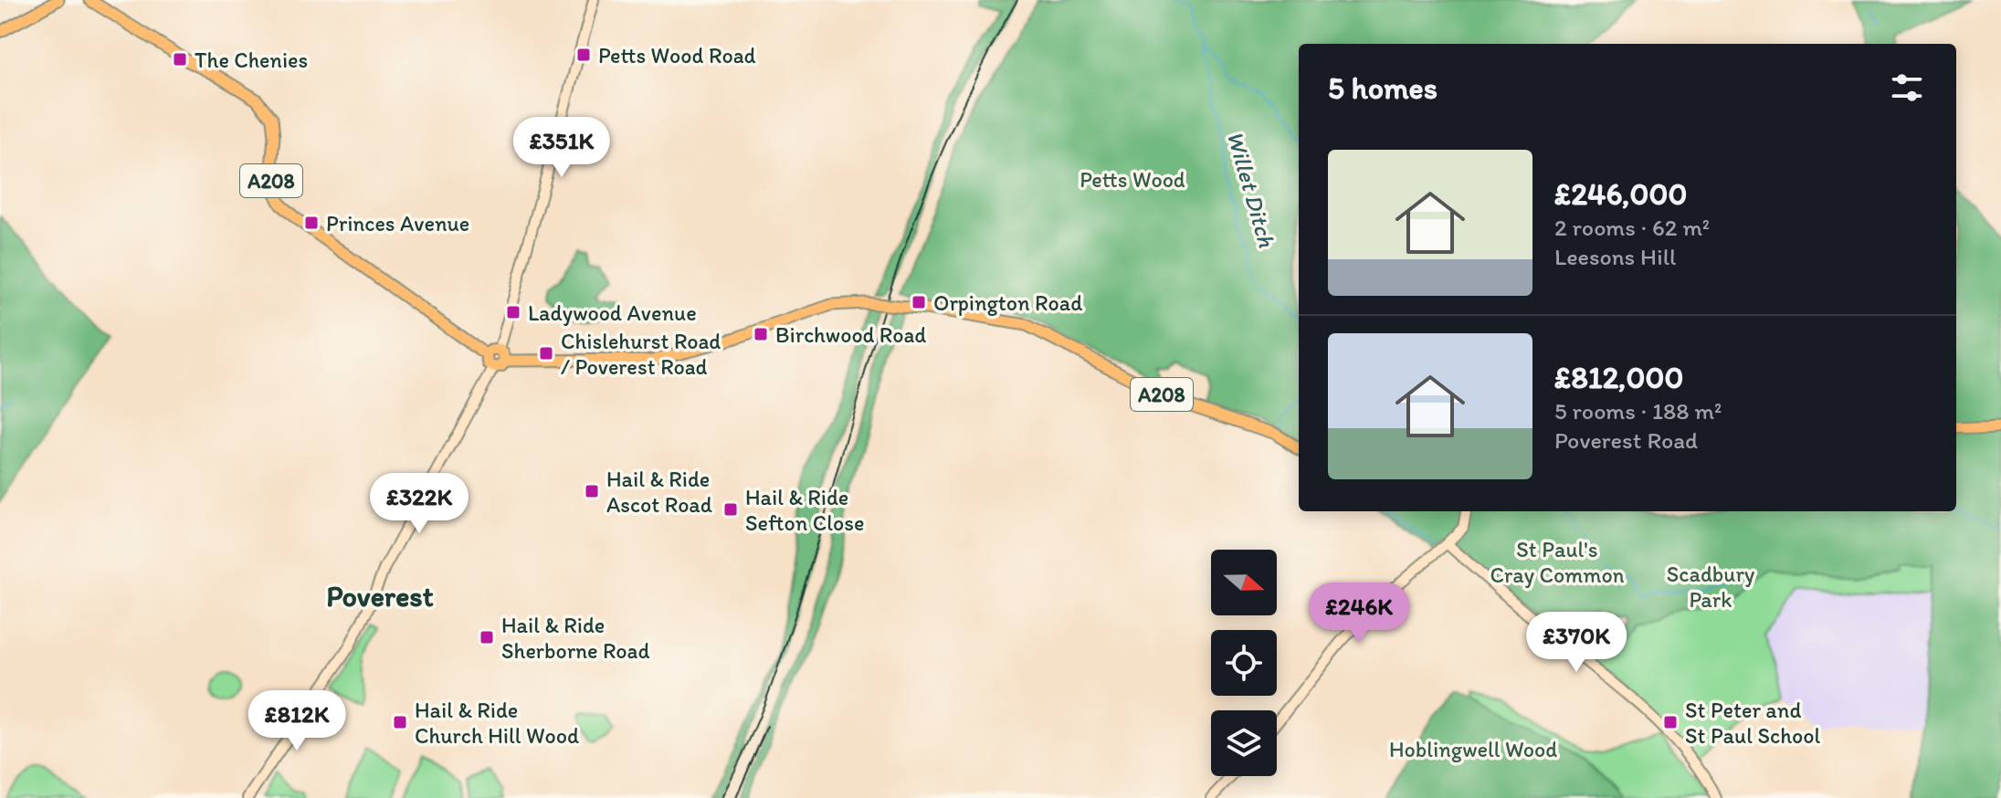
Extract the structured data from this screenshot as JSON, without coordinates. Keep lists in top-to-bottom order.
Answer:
{
  "streets": {
    "main road": ["A208"]
  },
  "districts": ["Poverest"],
  "water": ["Willet Ditch"],
  "parks": [
    "Petts Wood",
    "St Paul's Cray Common",
    "Scadbury Park",
    "Hoblingwell Wood"
  ],
  "places": {
    "transit": [
      "Petts Wood Road",
      "The Chenies",
      "Princes Avenue",
      "Orpington Road",
      "Ladywood Avenue",
      "Birchwood Road",
      "Chislehurst Road / Poverest Road",
      "Hail & Ride Ascot Road",
      "Hail & Ride Sefton Close",
      "Hail & Ride Sherborne Road",
      "Hail & Ride Church Hill Wood",
      "St Peter and St Paul School"
    ]
  },
  "north": "right",
  "page": {
    "heading": "5 homes",
    "price": [
      "£351K",
      "£322K",
      "£246K",
      "£370K",
      "£812K"
    ],
    "list": [
      {
        "name": "£246,000",
        "note": "2 rooms · 62 m² · Leesons Hill"
      },
      {
        "name": "£812,000",
        "note": "5 rooms · 188 m² · Poverest Road"
      }
    ]
  }
}
